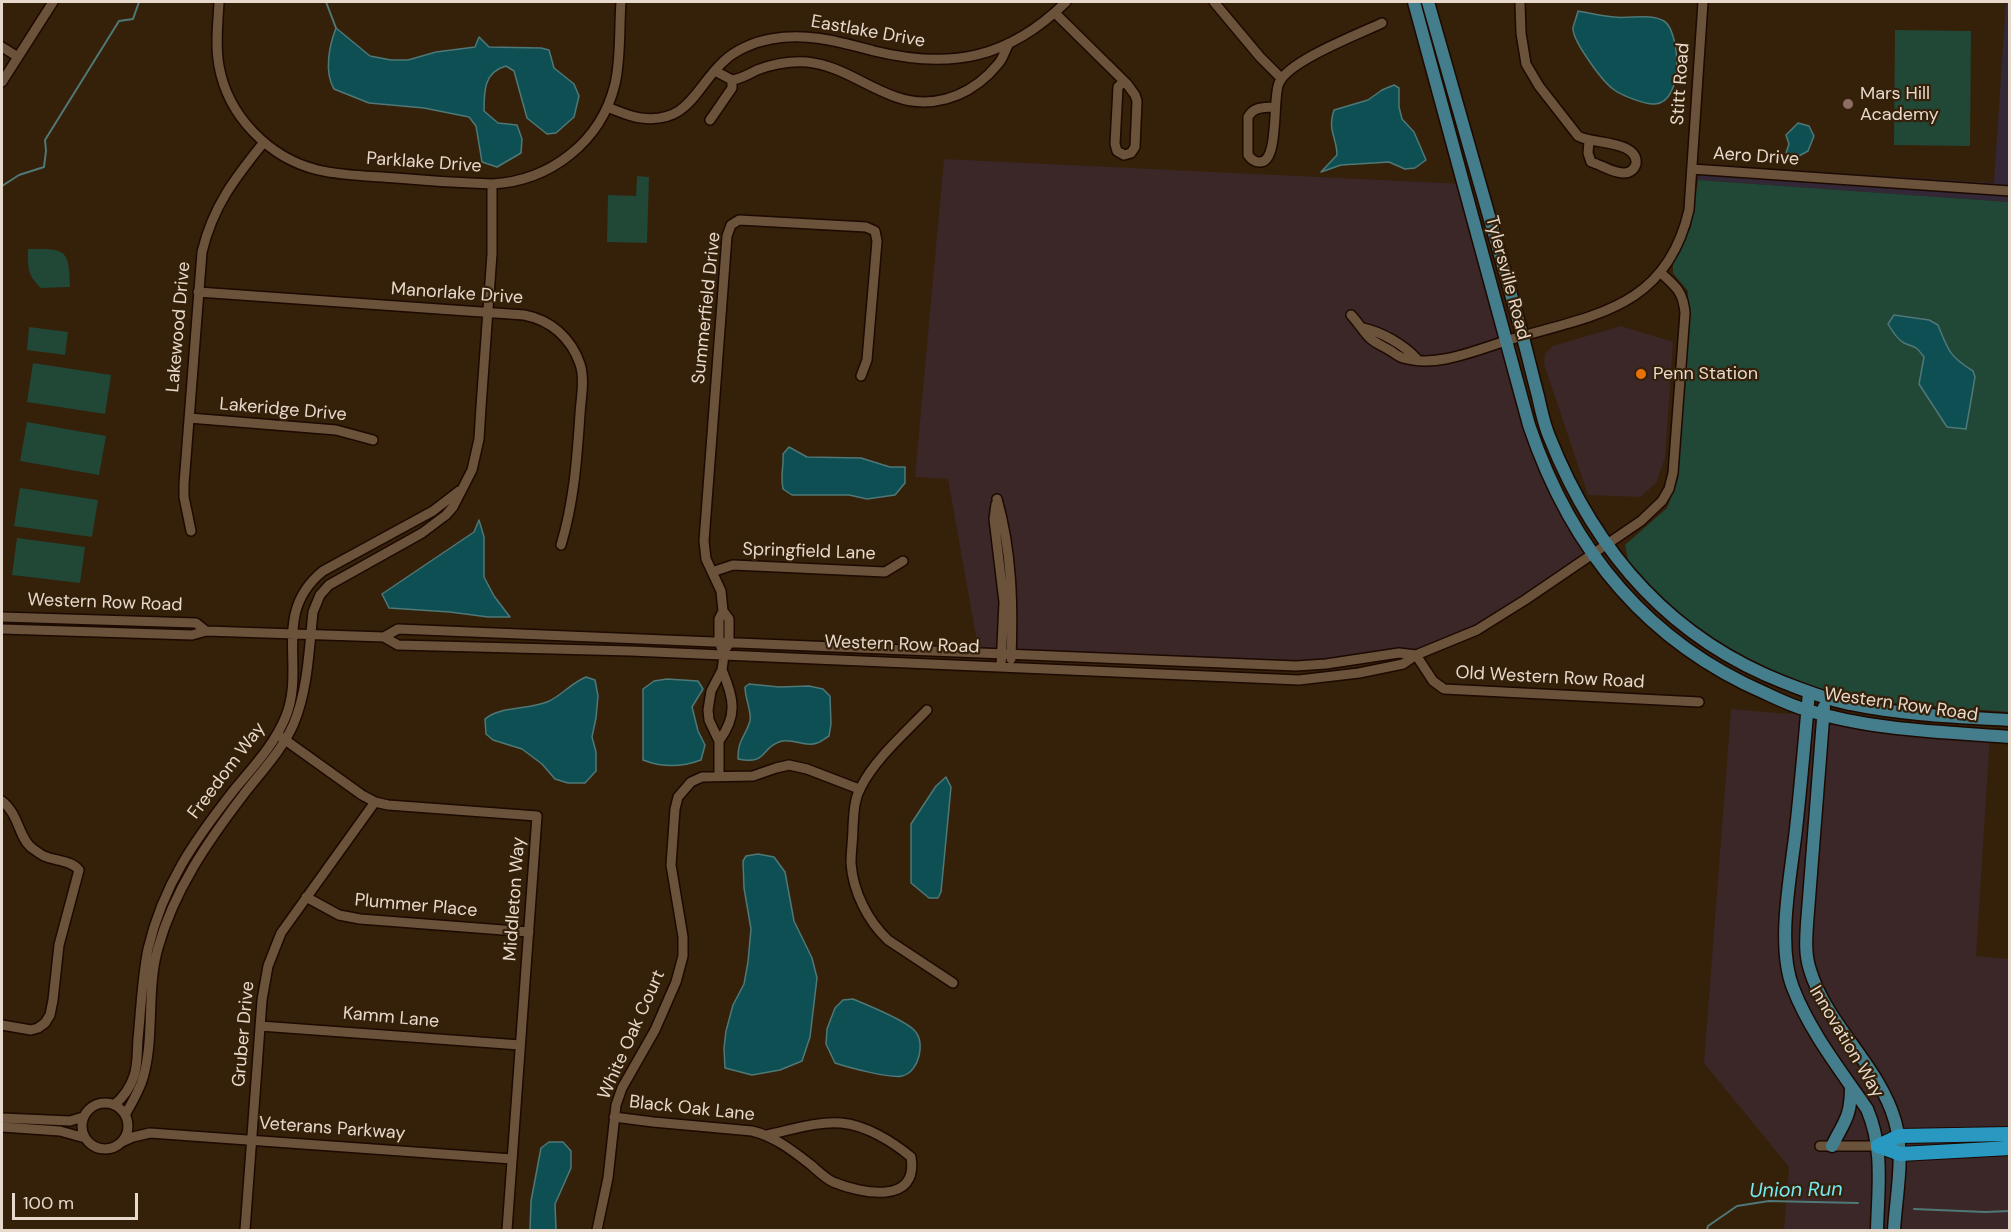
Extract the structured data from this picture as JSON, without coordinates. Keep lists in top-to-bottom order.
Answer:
{
  "streets": {
    "main road": ["Tylersville Road", "Western Row Road", "Innovation Way"],
    "street": [
      "Eastlake Drive",
      "Stitt Road",
      "Aero Drive",
      "Parklake Drive",
      "Manorlake Drive",
      "Summerfield Drive",
      "Lakewood Drive",
      "Lakeridge Drive",
      "Springfield Lane",
      "Old Western Row Road",
      "Freedom Way",
      "Middleton Way",
      "Plummer Place",
      "Kamm Lane",
      "Gruber Drive",
      "White Oak Court",
      "Black Oak Lane",
      "Veterans Parkway"
    ]
  },
  "crossings": [
    ["Eastlake Drive", "Parklake Drive"],
    ["Stitt Road", "Aero Drive"],
    ["Aero Drive", "Tylersville Road"],
    ["Parklake Drive", "Lakewood Drive"],
    ["Parklake Drive", "Freedom Way"],
    ["Tylersville Road", "Western Row Road"],
    ["Manorlake Drive", "Lakewood Drive"],
    ["Manorlake Drive", "Freedom Way"],
    ["Summerfield Drive", "Springfield Lane"],
    ["Summerfield Drive", "Western Row Road"],
    ["Lakewood Drive", "Lakeridge Drive"],
    ["Western Row Road", "Old Western Row Road"],
    ["Western Row Road", "Freedom Way"],
    ["Western Row Road", "Innovation Way"],
    ["Freedom Way", "Middleton Way"],
    ["Freedom Way", "Veterans Parkway"],
    ["Middleton Way", "Plummer Place"],
    ["Middleton Way", "Kamm Lane"],
    ["Middleton Way", "Gruber Drive"],
    ["Middleton Way", "Veterans Parkway"],
    ["Plummer Place", "Gruber Drive"],
    ["Kamm Lane", "Gruber Drive"],
    ["Gruber Drive", "Veterans Parkway"],
    ["White Oak Court", "Black Oak Lane"]
  ],
  "water": ["Union Run"],
  "places": ["Mars Hill Academy", "Penn Station"],
  "scale_bar": "100 m"
}
